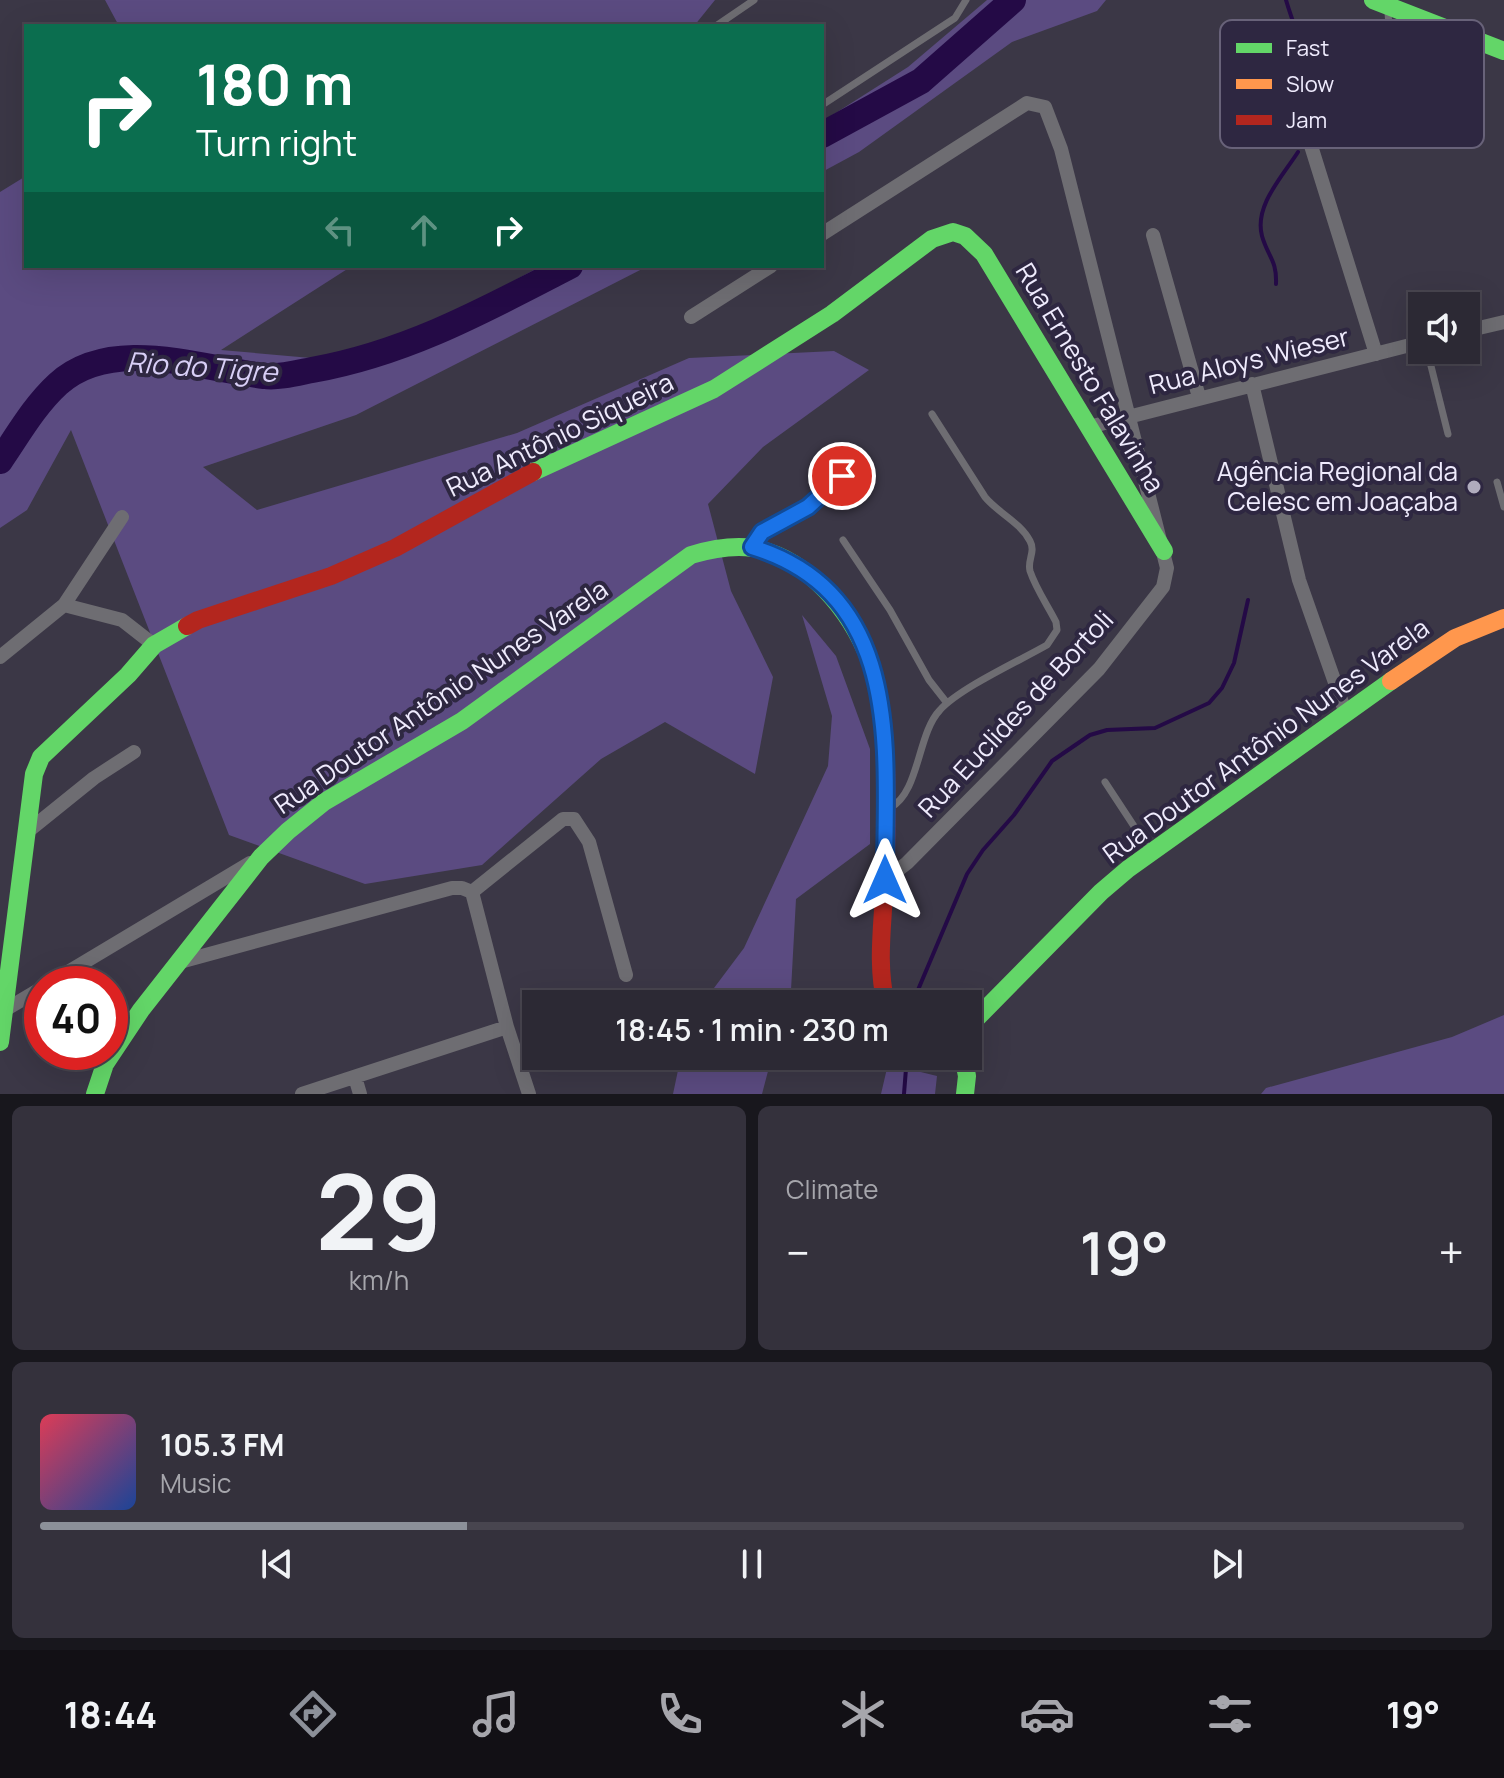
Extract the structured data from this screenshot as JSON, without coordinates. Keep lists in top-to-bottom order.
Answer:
{
  "streets": {
    "street": [
      "Rua Aloys Wieser",
      "Rua Ernesto Falavinha",
      "Rua Antônio Siqueira",
      "Rua Doutor Antônio Nunes Varela",
      "Rua Euclides de Bortoli"
    ]
  },
  "crossings": [
    ["Rua Aloys Wieser", "Rua Ernesto Falavinha"],
    ["Rua Aloys Wieser", "Rua Euclides de Bortoli"],
    ["Rua Ernesto Falavinha", "Rua Antônio Siqueira"],
    ["Rua Ernesto Falavinha", "Rua Euclides de Bortoli"],
    ["Rua Doutor Antônio Nunes Varela", "Rua Euclides de Bortoli"]
  ],
  "water": ["Rio do Tigre"],
  "places": ["Agência Regional da Celesc em Joaçaba"],
  "legend": ["Fast", "Slow", "Jam"],
  "page": {
    "turn": ["180 m", "Turn right"],
    "limit": "40",
    "trip": "18:45 · 1 min · 230 m",
    "tile": [
      ["29", "km/h"],
      "Climate"
    ],
    "heat": ["−", "19°", "+"],
    "song": ["105.3 FM", "Music"],
    "tabs": ["18:44", "19°"]
  }
}
